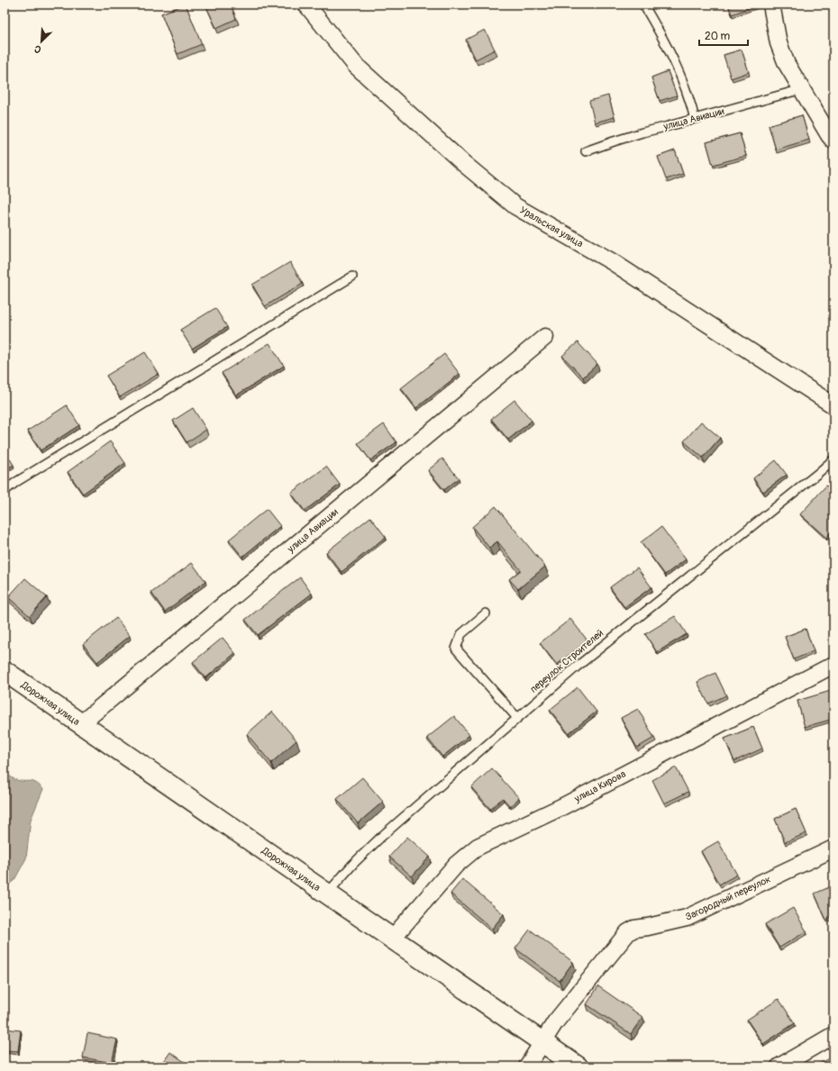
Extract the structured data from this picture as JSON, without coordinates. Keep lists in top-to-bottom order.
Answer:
{
  "streets": {
    "highway": ["Дорожная улица"],
    "street": [
      "улица Авиации",
      "Уральская улица",
      "улица Кирова",
      "Загородный переулок"
    ],
    "lane": ["переулок Строителей"]
  },
  "crossings": [
    ["улица Авиации", "Дорожная улица"],
    ["переулок Строителей", "Дорожная улица"],
    ["Дорожная улица", "улица Кирова"],
    ["Дорожная улица", "Загородный переулок"]
  ],
  "scale_bar": "20 m",
  "north": "bottom left"
}
